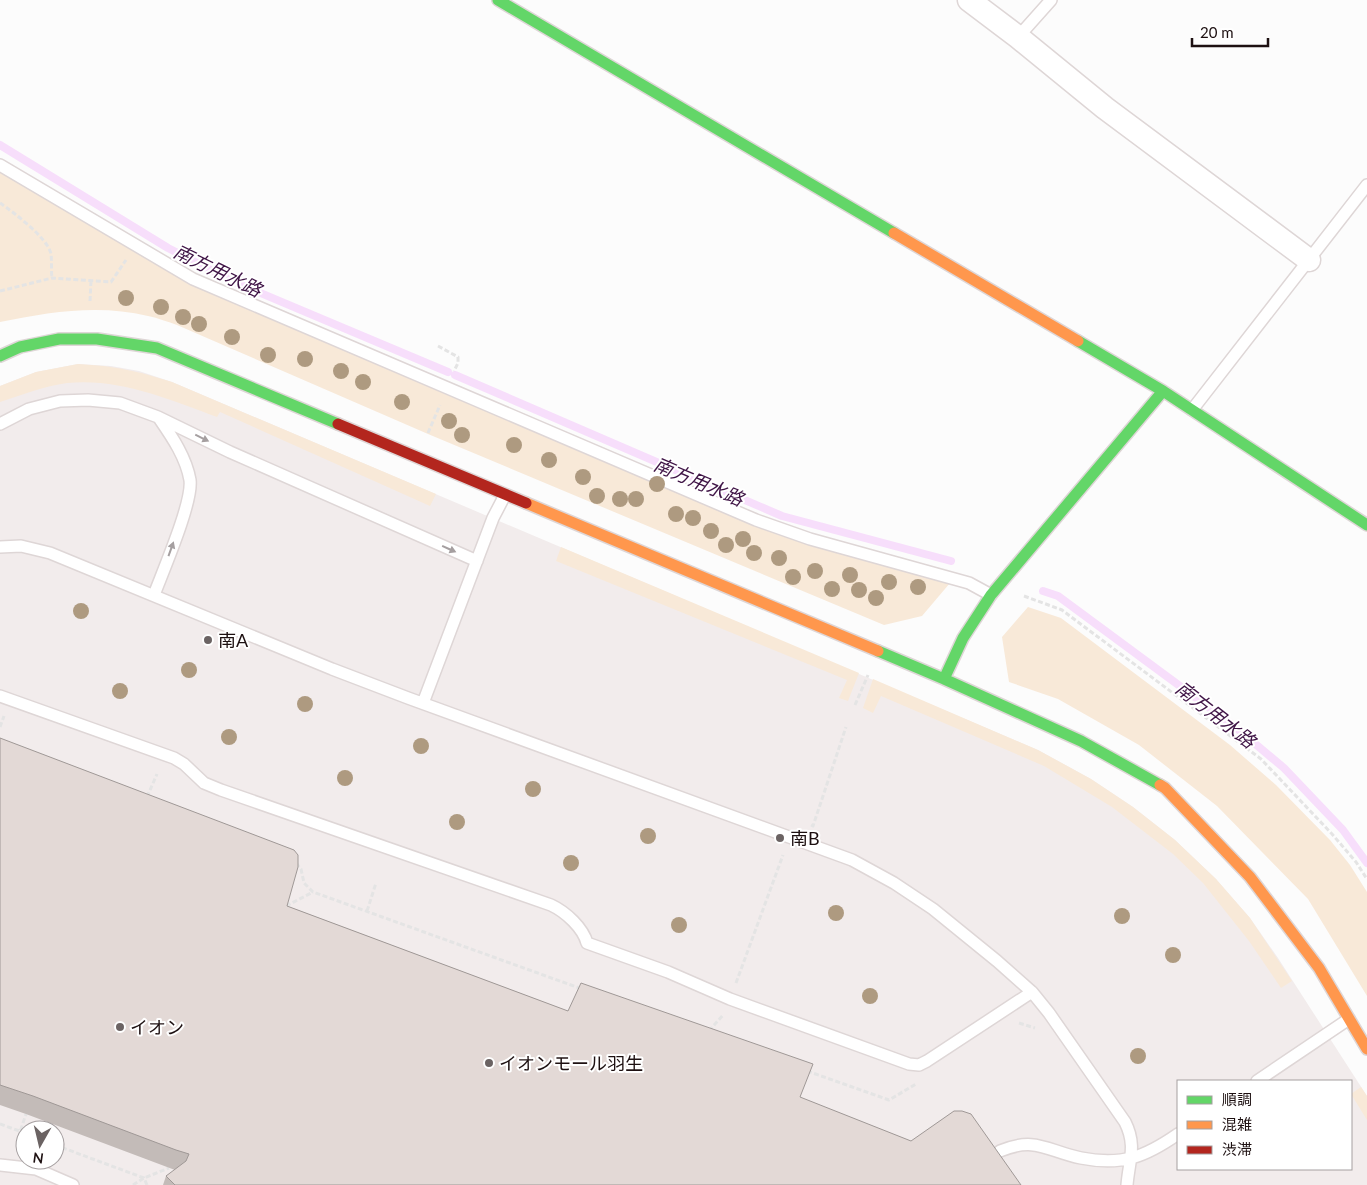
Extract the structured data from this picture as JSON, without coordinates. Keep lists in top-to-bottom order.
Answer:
{
  "water": ["南方用水路"],
  "places": [
    "南A",
    "南B",
    "イオン",
    "イオンモール羽生"
  ],
  "legend": ["順調", "混雑", "渋滞"],
  "scale_bar": "20 m",
  "north": "bottom"
}
